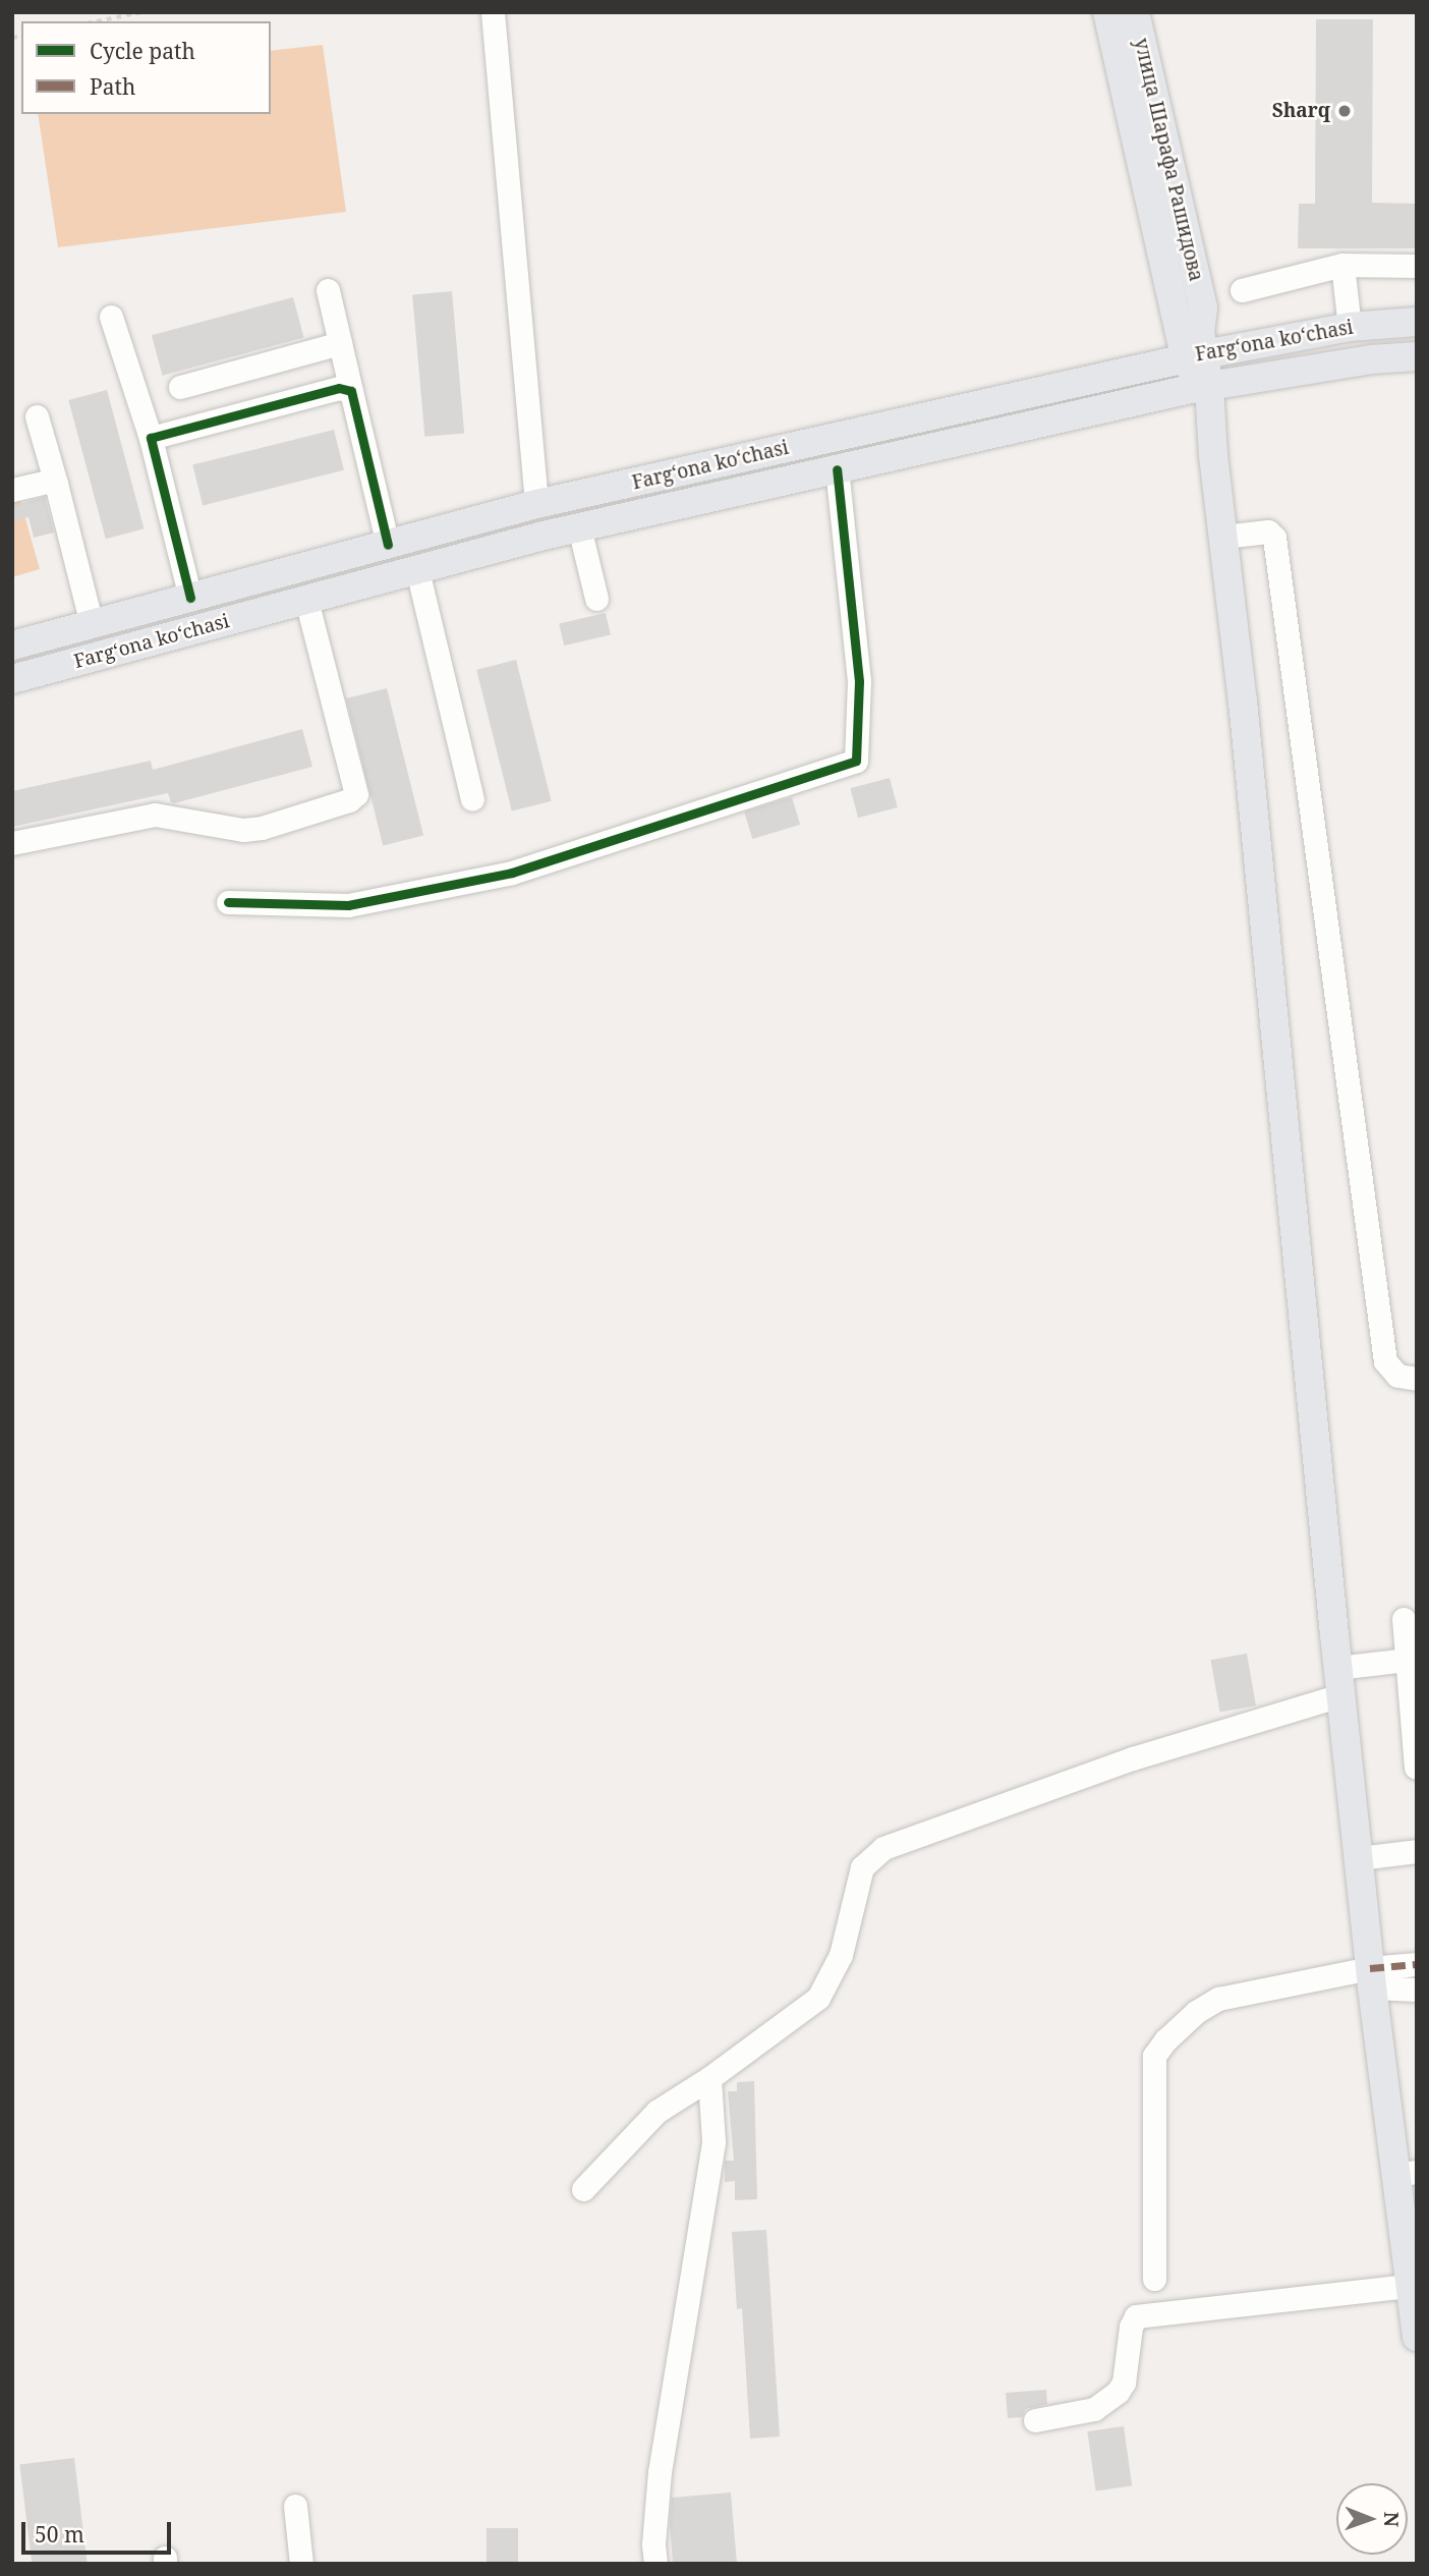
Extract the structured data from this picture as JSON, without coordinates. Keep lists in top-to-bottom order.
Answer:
{
  "streets": {
    "main road": ["улица Шарафа Рашидова", "Fargʻona koʻchasi"]
  },
  "crossings": [
    ["улица Шарафа Рашидова", "Fargʻona koʻchasi"]
  ],
  "places": ["Sharq"],
  "legend": ["Cycle path", "Path"],
  "scale_bar": "50 m",
  "north": "right"
}
